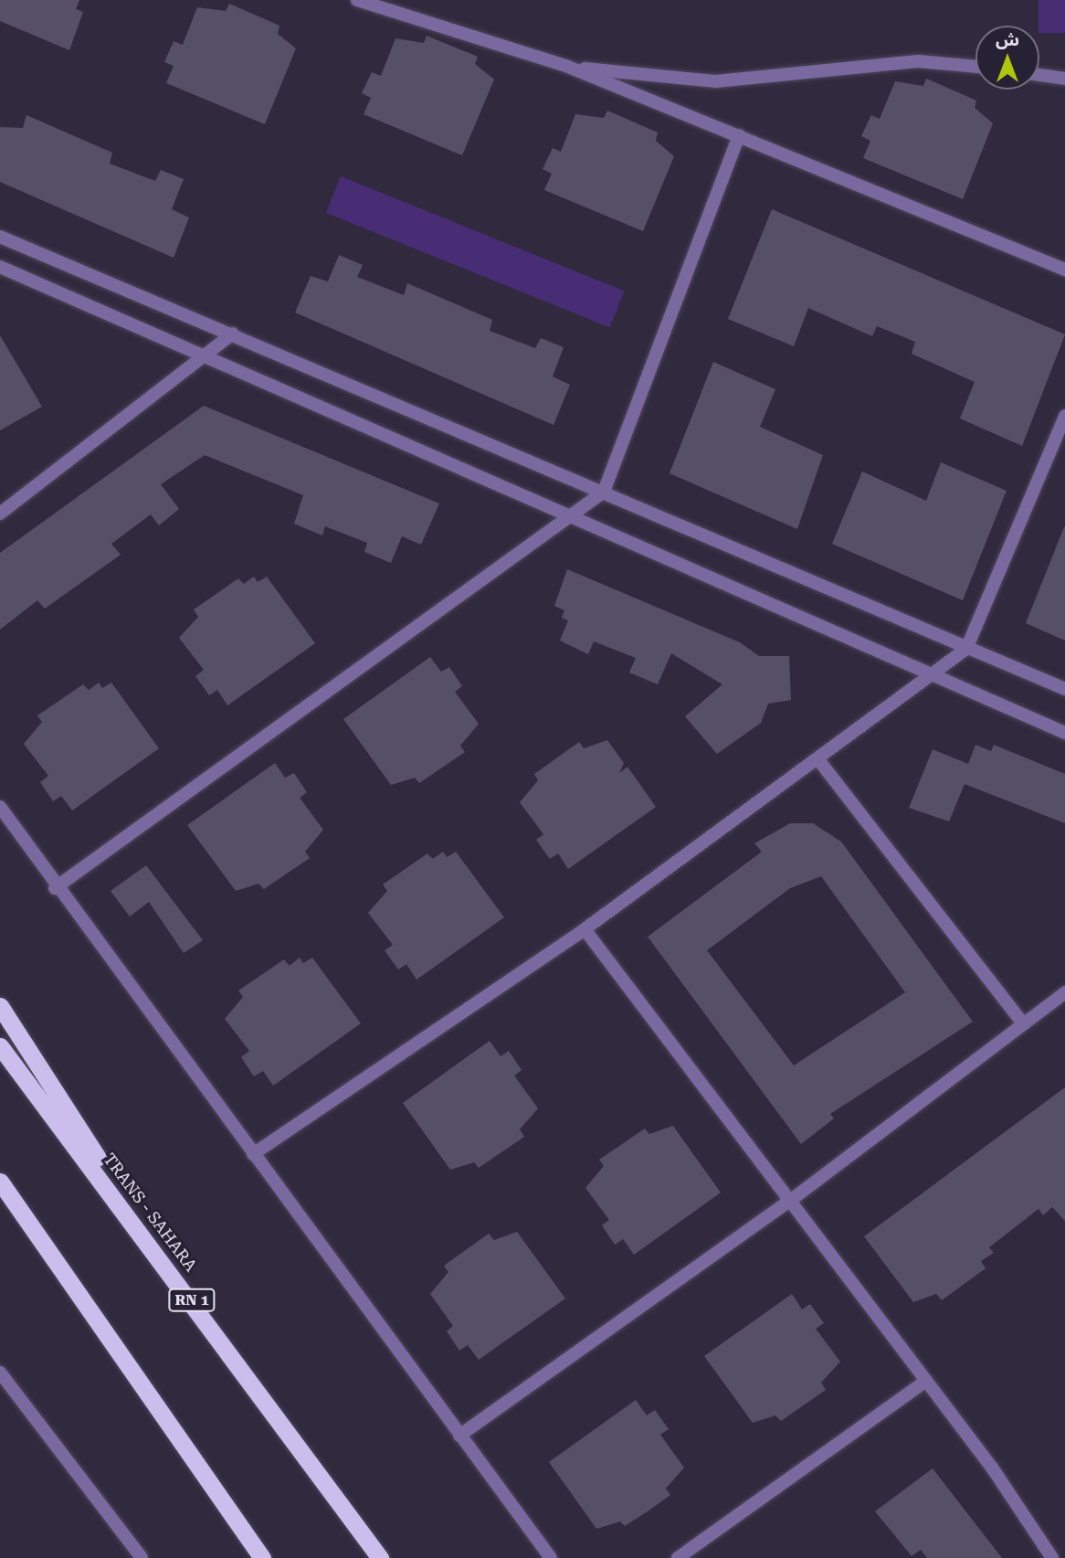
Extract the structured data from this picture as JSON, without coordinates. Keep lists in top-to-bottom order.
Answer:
{
  "streets": {
    "highway": ["TRANS - SAHARA", "RN 1"]
  },
  "north": "top"
}
